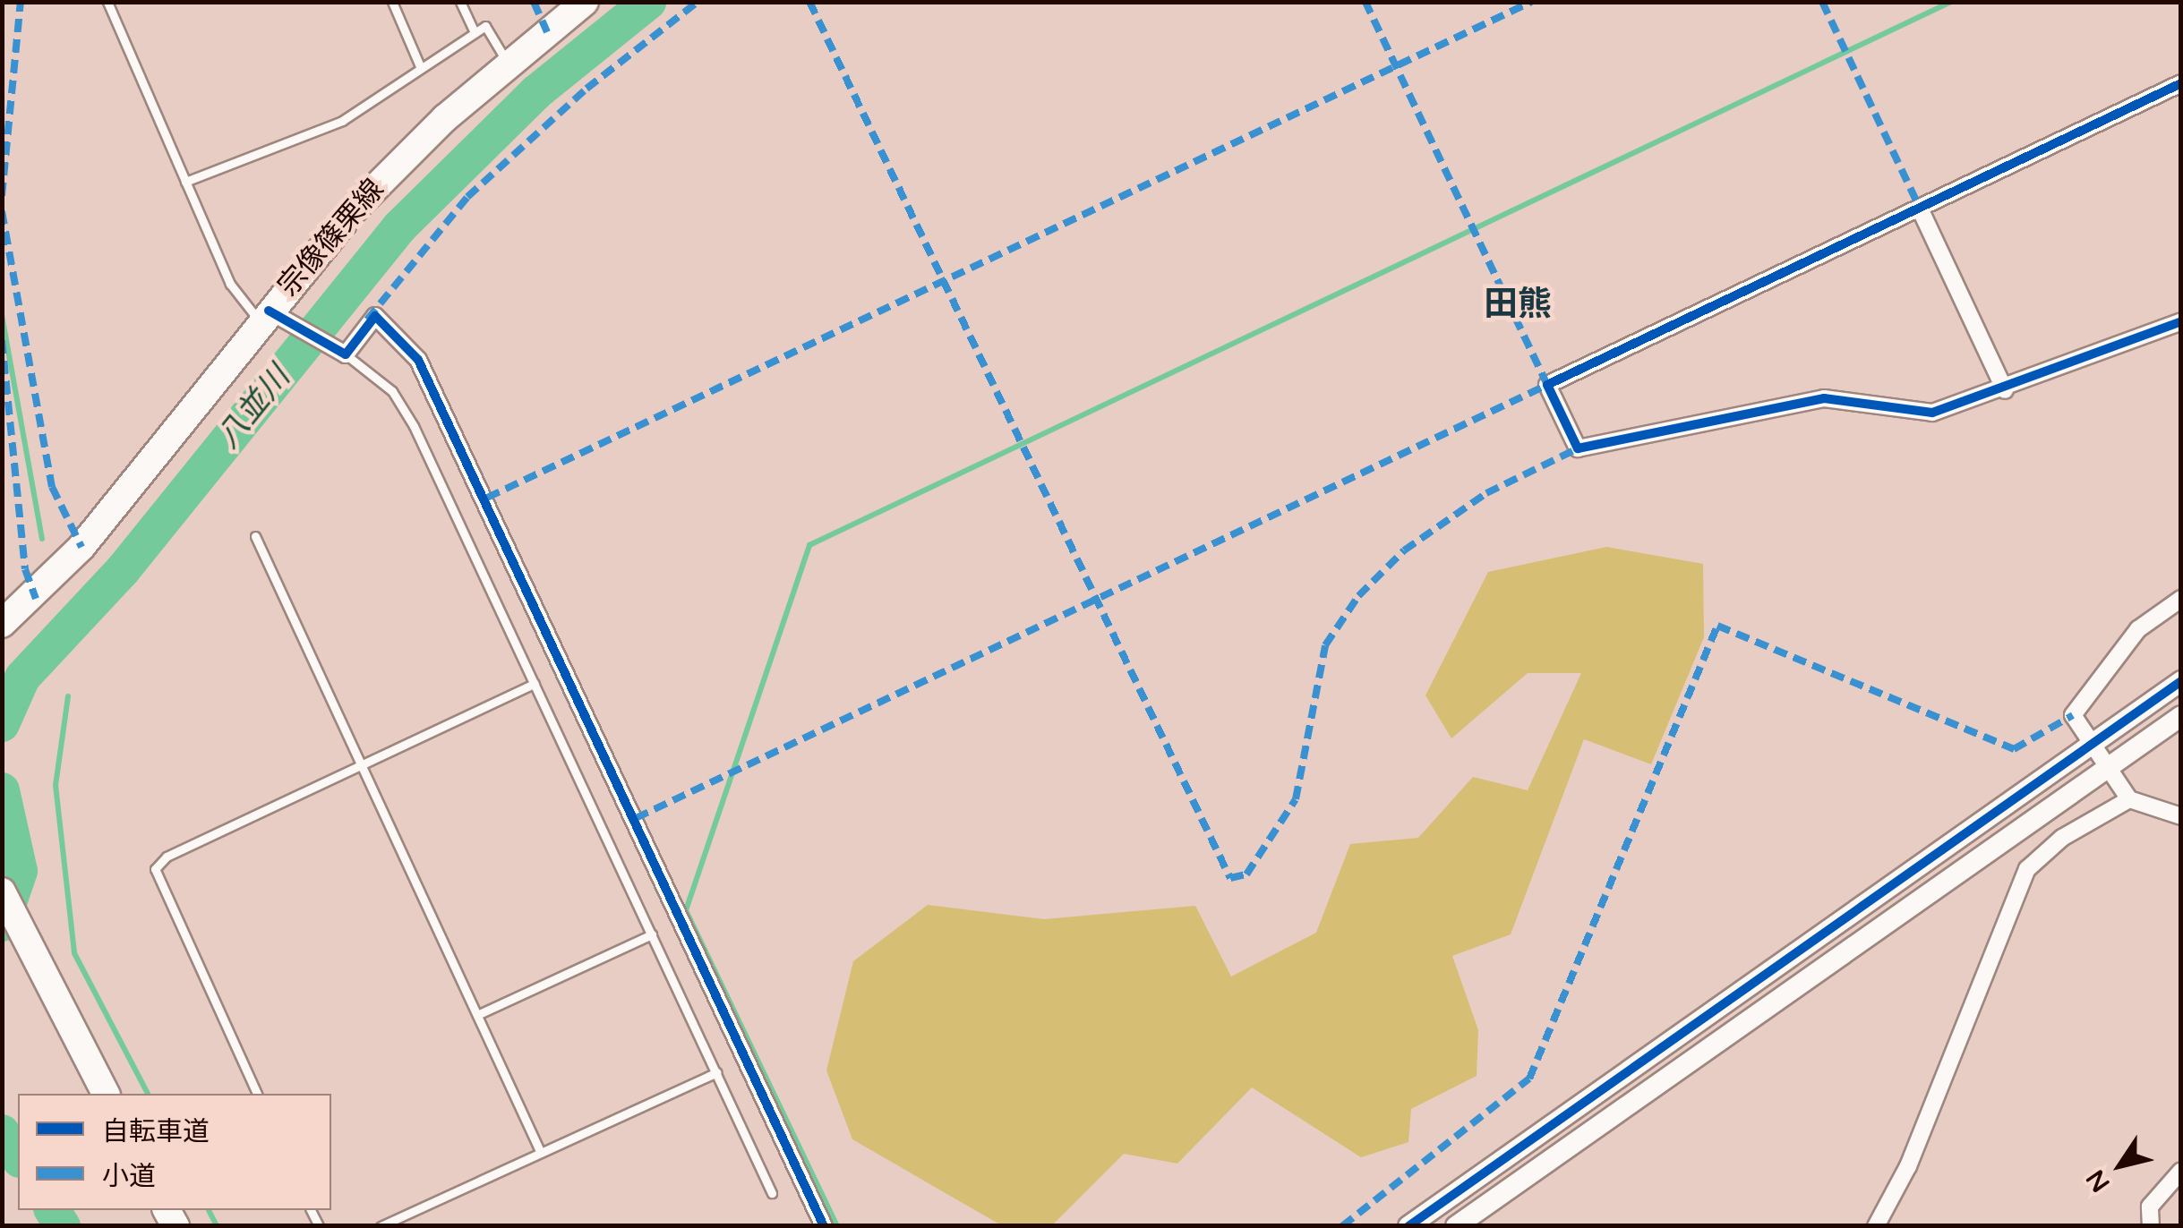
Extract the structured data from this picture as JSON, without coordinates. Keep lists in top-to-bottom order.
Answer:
{
  "streets": {
    "main road": ["宗像篠栗線"]
  },
  "districts": ["田熊"],
  "water": ["八並川"],
  "legend": ["自転車道", "小道"],
  "north": "bottom left"
}
